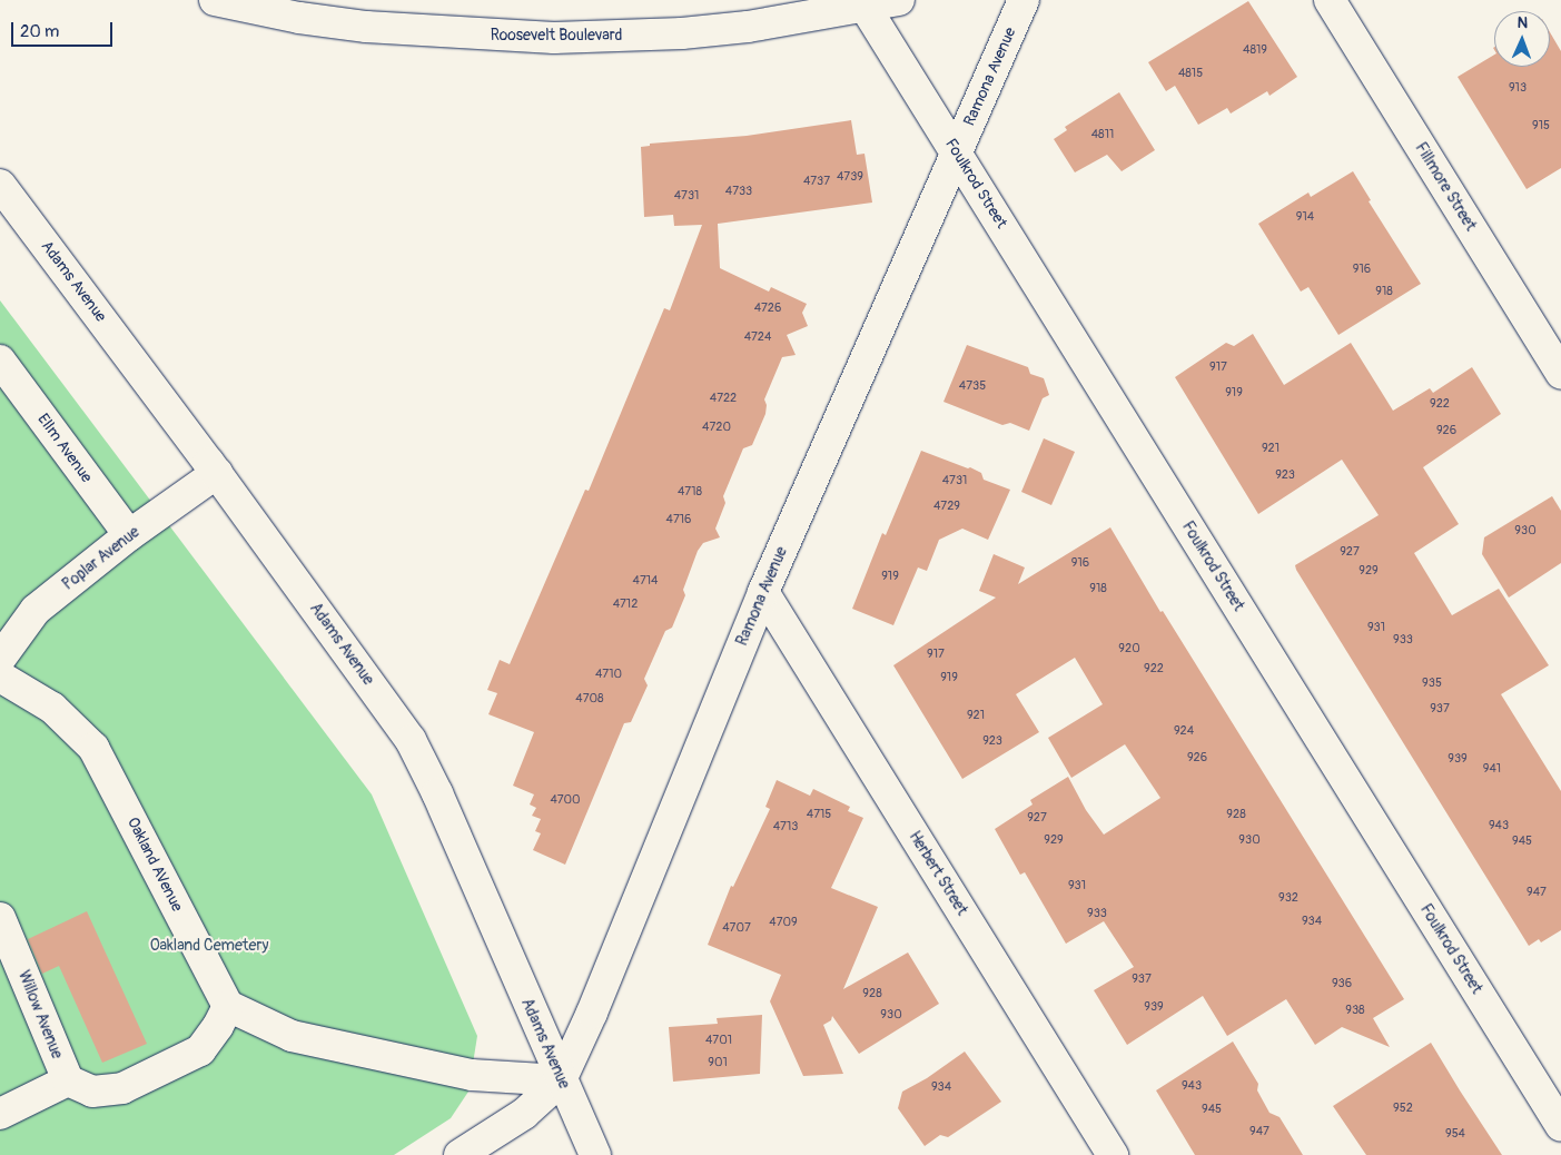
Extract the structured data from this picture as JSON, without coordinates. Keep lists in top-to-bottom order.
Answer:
{
  "streets": {
    "main road": [
      "Roosevelt Boulevard",
      "Ramona Avenue",
      "Foulkrod Street",
      "Fillmore Street",
      "Adams Avenue",
      "Ellm Avenue",
      "Poplar Avenue",
      "Oakland AVenue",
      "Herbert Street",
      "Willow Avenue"
    ]
  },
  "crossings": [
    ["Roosevelt Boulevard", "Foulkrod Street"],
    ["Ramona Avenue", "Foulkrod Street"],
    ["Ramona Avenue", "Adams Avenue"],
    ["Ramona Avenue", "Herbert Street"],
    ["Adams Avenue", "Poplar Avenue"],
    ["Ellm Avenue", "Poplar Avenue"]
  ],
  "parks": ["Oakland Cemetery"],
  "house_numbers": [
    "4819",
    "4815",
    "913",
    "915",
    "4811",
    "4739",
    "4737",
    "4733",
    "4731",
    "914",
    "916",
    "918",
    "4726",
    "4724",
    "917",
    "4735",
    "919",
    "4722",
    "922",
    "4720",
    "926",
    "921",
    "923",
    "4731",
    "4718",
    "4729",
    "4716",
    "930",
    "927",
    "916",
    "929",
    "919",
    "4714",
    "918",
    "4712",
    "931",
    "933",
    "920",
    "917",
    "922",
    "4710",
    "919",
    "935",
    "4708",
    "937",
    "921",
    "924",
    "923",
    "926",
    "939",
    "941",
    "4700",
    "4715",
    "928",
    "927",
    "943",
    "4713",
    "929",
    "930",
    "945",
    "931",
    "947",
    "932",
    "933",
    "934",
    "4709",
    "4707",
    "937",
    "936",
    "928",
    "939",
    "938",
    "930",
    "4701",
    "901",
    "943",
    "934",
    "952",
    "945",
    "947",
    "954"
  ],
  "scale_bar": "20 m",
  "north": "top"
}
